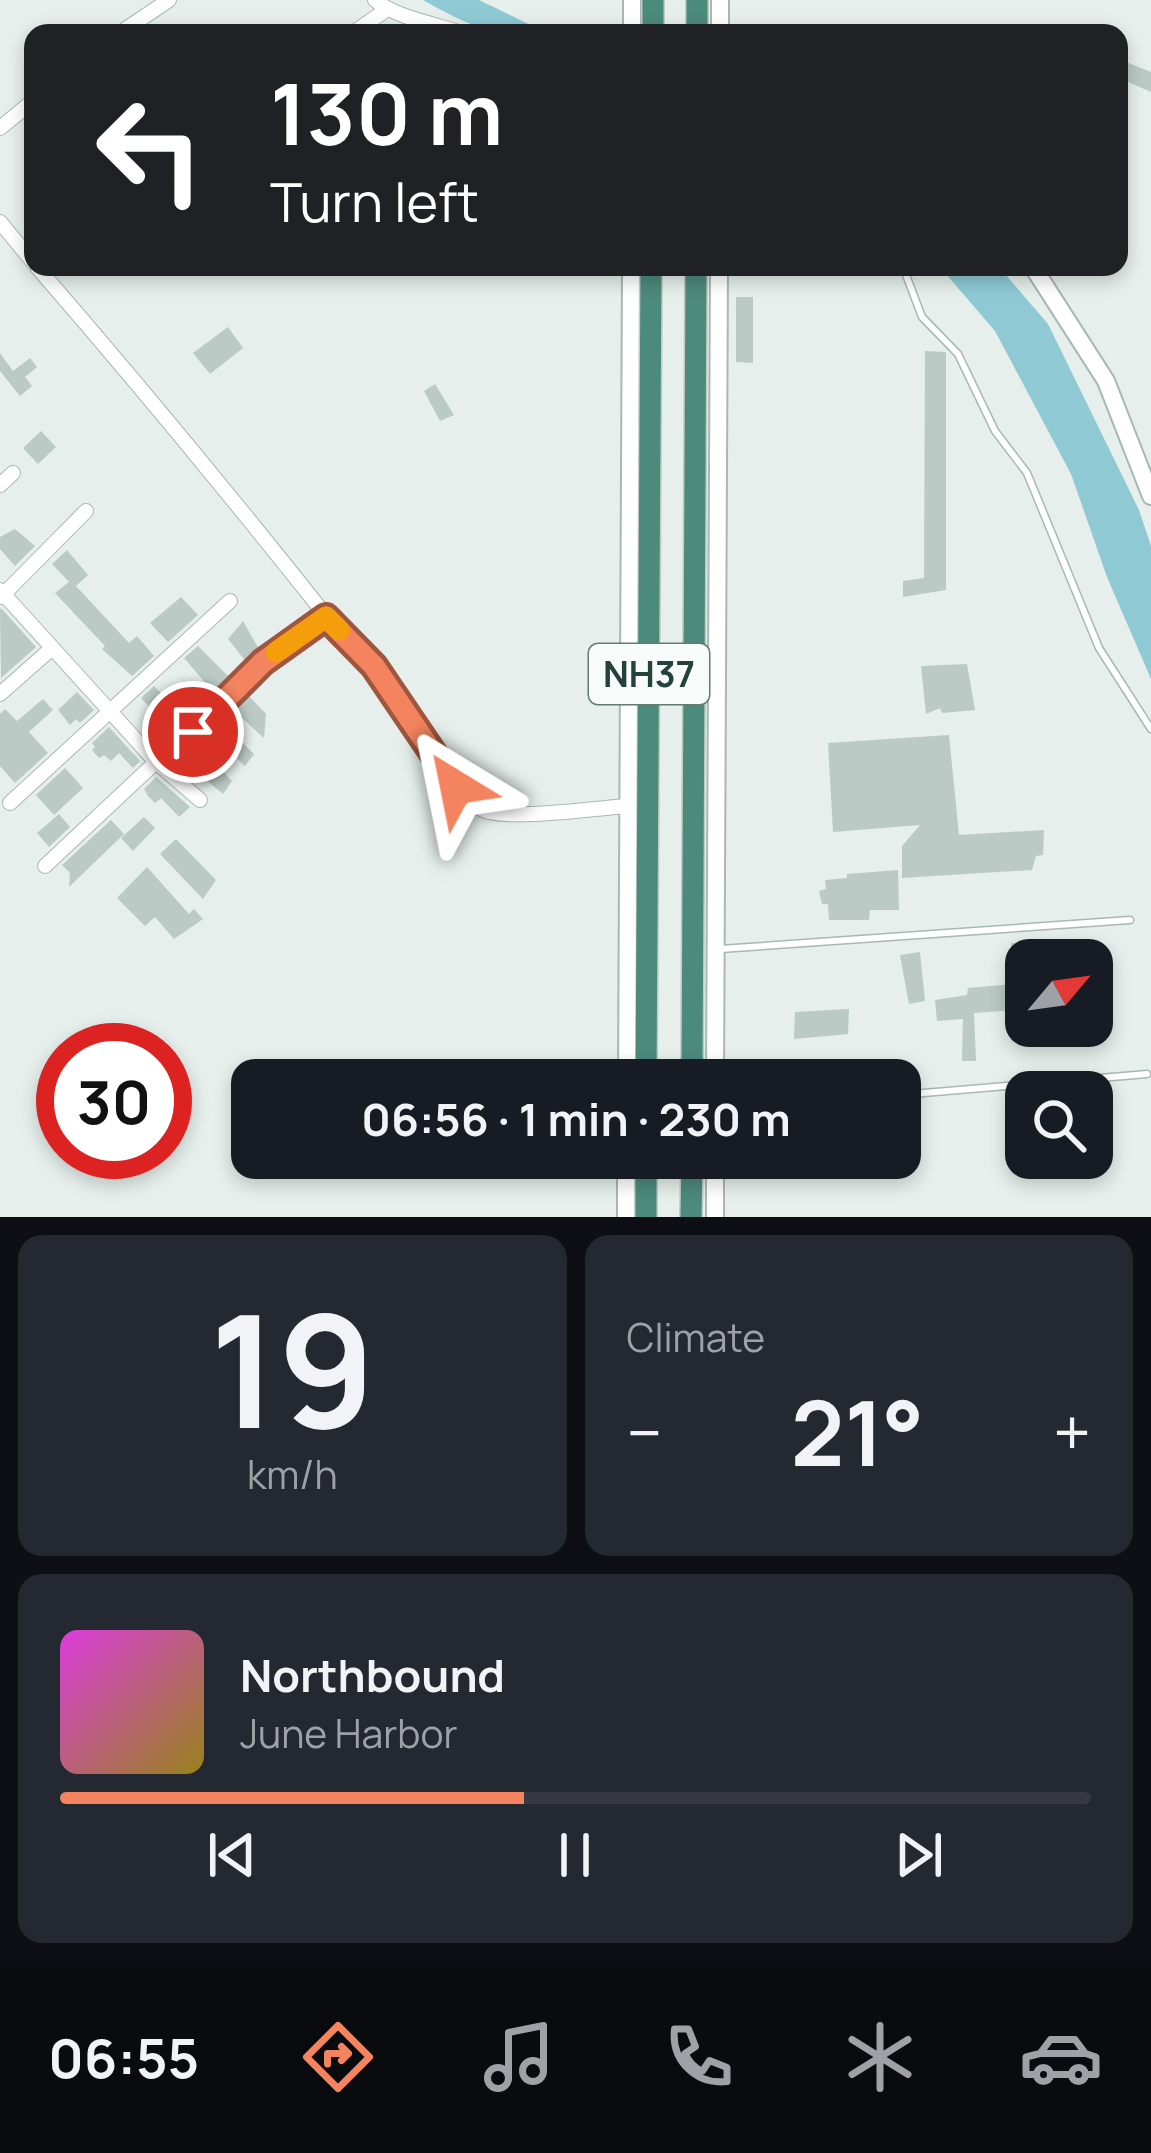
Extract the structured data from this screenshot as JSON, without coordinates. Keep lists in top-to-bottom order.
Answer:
{
  "streets": {
    "highway": ["NH37"]
  },
  "north": "top right",
  "page": {
    "turn": ["130 m", "Turn left"],
    "limit": "30",
    "trip": "06:56 · 1 min · 230 m",
    "tile": [
      ["19", "km/h"],
      "Climate"
    ],
    "heat": ["−", "21°", "+"],
    "song": ["Northbound", "June Harbor"],
    "tabs": "06:55"
  }
}
